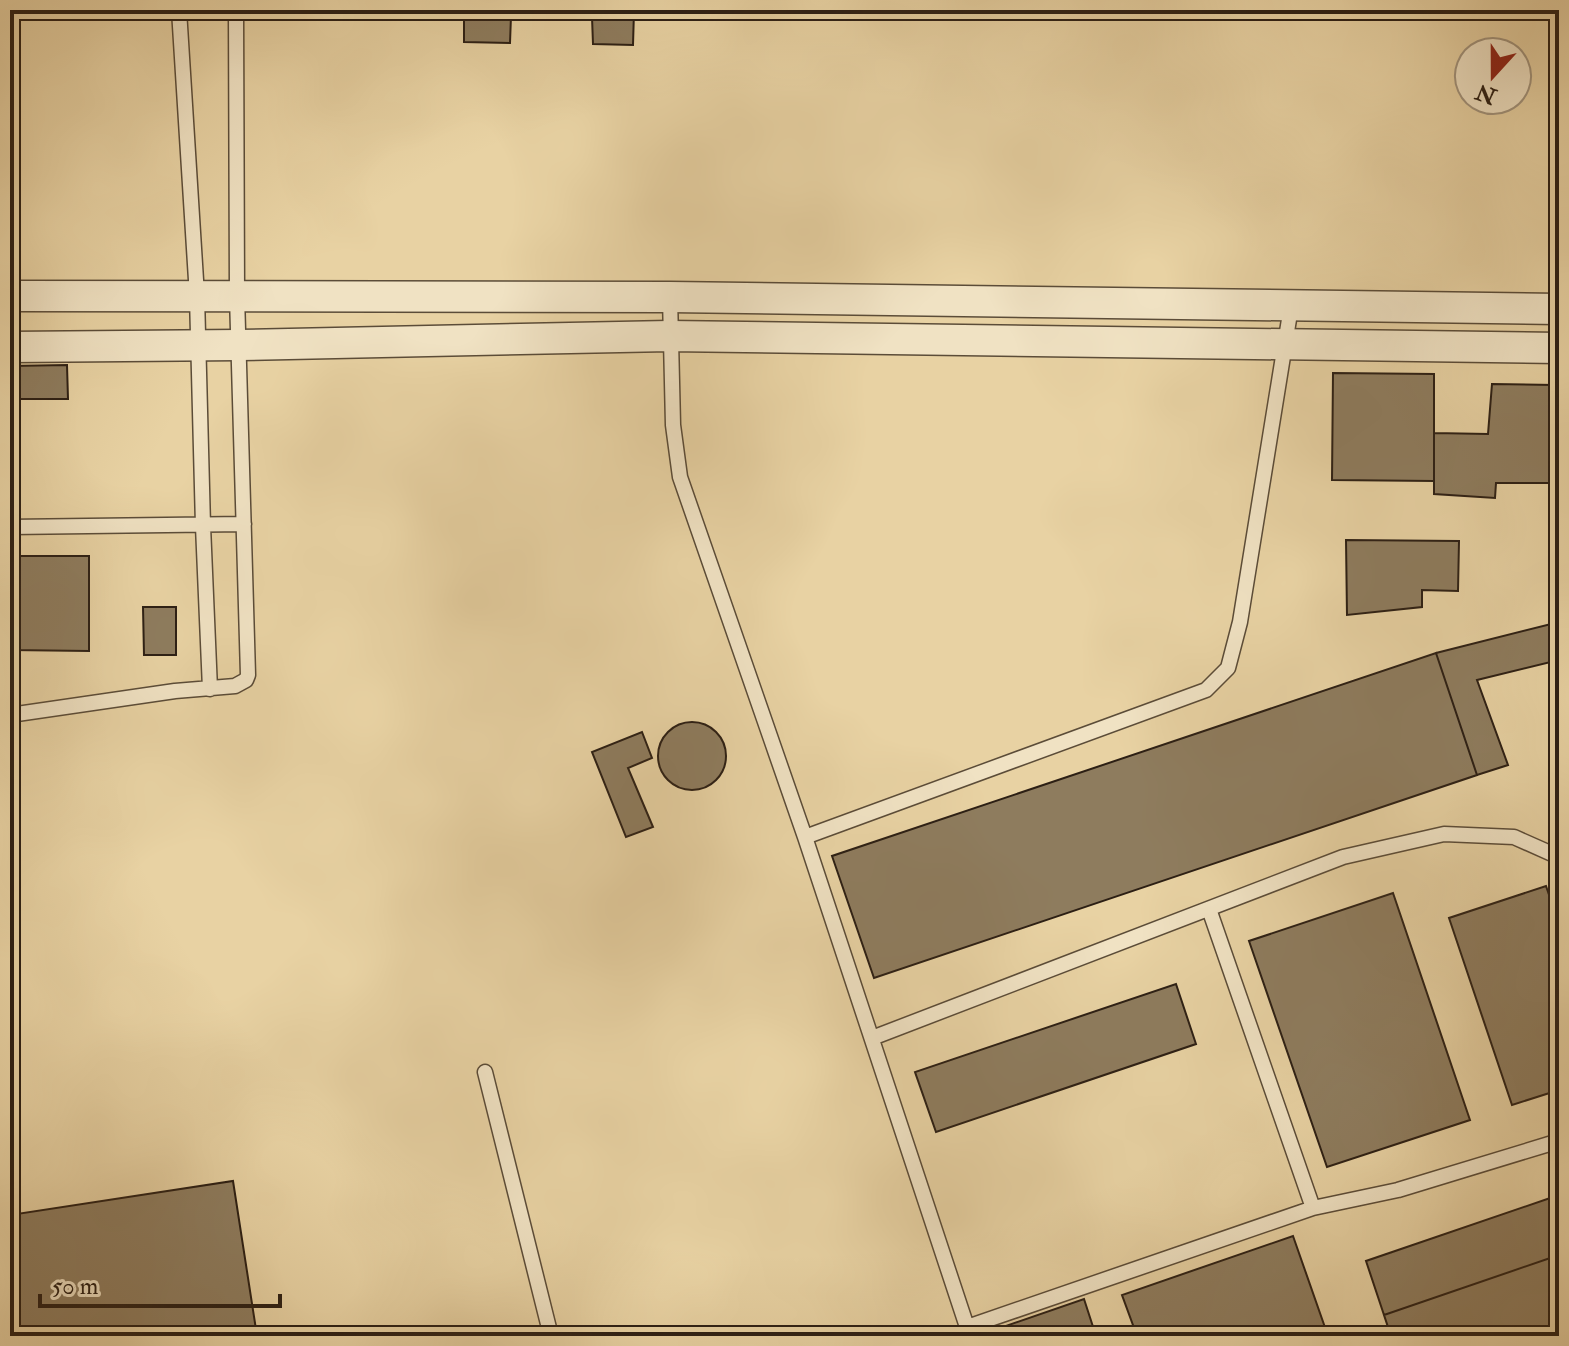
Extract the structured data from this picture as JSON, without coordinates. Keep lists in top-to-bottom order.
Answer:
{
  "scale_bar": "50 m",
  "north": "bottom"
}
